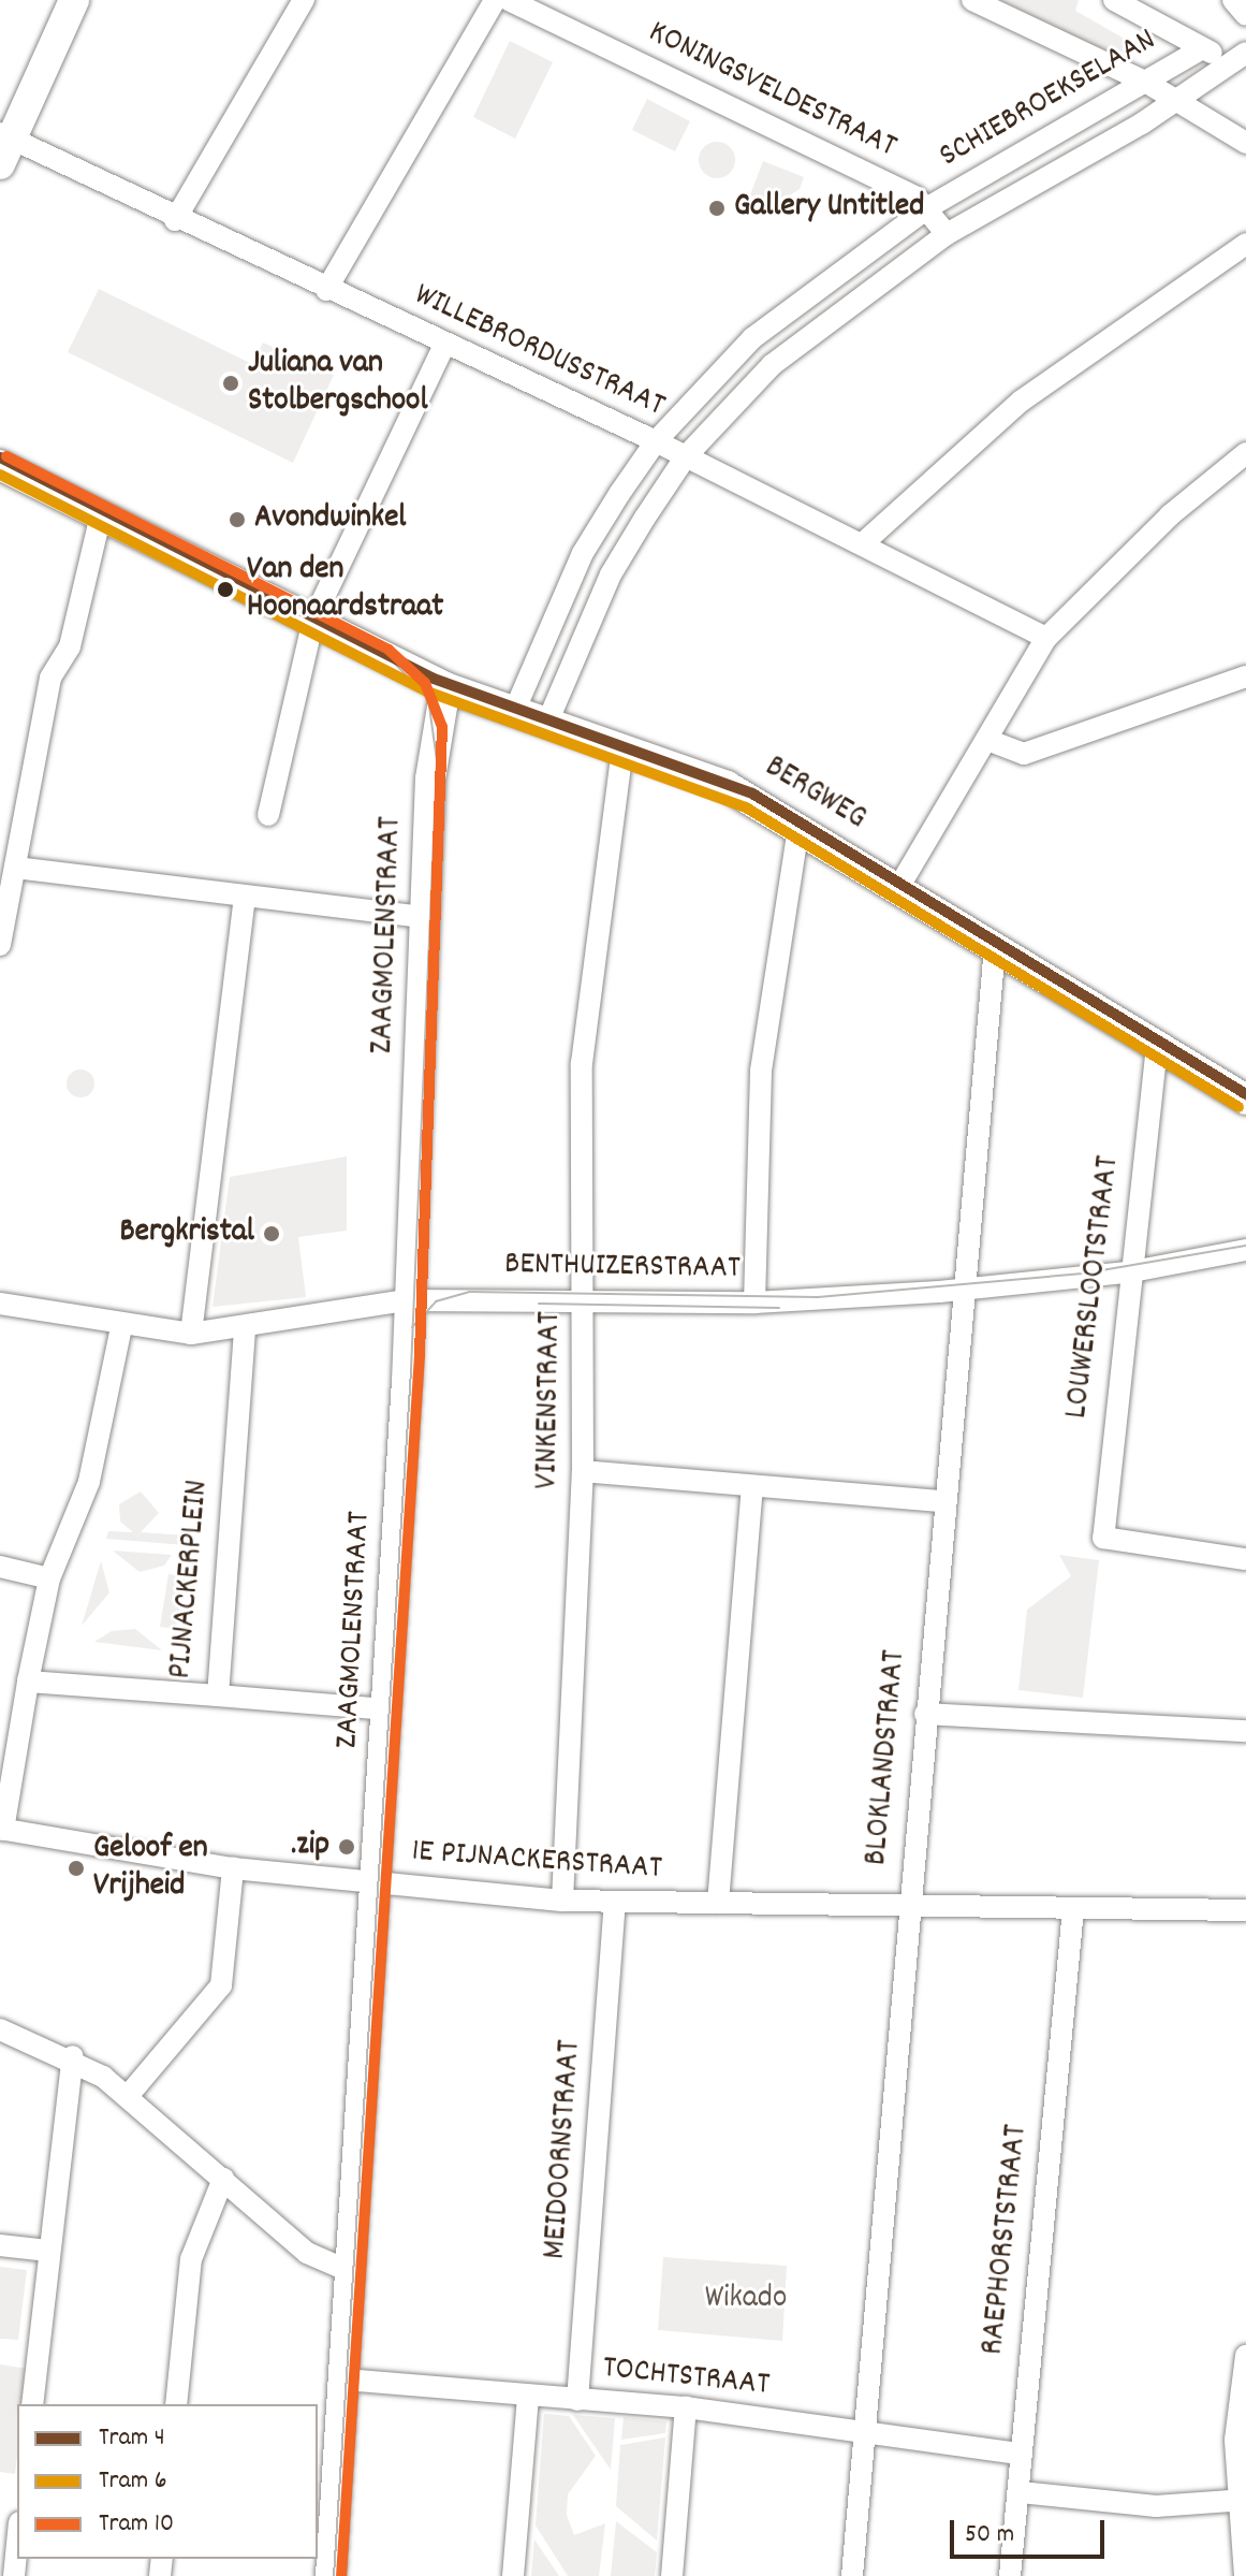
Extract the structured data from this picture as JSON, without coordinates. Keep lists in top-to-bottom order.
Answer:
{
  "streets": {
    "street": [
      "KONINGSVELDESTRAAT",
      "SCHIEBROEKSELAAN",
      "WILLEBRORDUSSTRAAT",
      "BERGWEG",
      "ZAAGMOLENSTRAAT",
      "BENTHUIZERSTRAAT",
      "LOUWERSLOOTSTRAAT",
      "VINKENSTRAAT",
      "PIJNACKERPLEIN",
      "BLOKLANDSTRAAT",
      "1E PIJNACKERSTRAAT",
      "MEIDOORNSTRAAT",
      "RAEPHORSTSTRAAT",
      "TOCHTSTRAAT"
    ]
  },
  "crossings": [
    ["KONINGSVELDESTRAAT", "SCHIEBROEKSELAAN"],
    ["SCHIEBROEKSELAAN", "WILLEBRORDUSSTRAAT"],
    ["SCHIEBROEKSELAAN", "BERGWEG"],
    ["BERGWEG", "ZAAGMOLENSTRAAT"],
    ["BERGWEG", "LOUWERSLOOTSTRAAT"],
    ["BERGWEG", "VINKENSTRAAT"],
    ["BERGWEG", "BLOKLANDSTRAAT"],
    ["ZAAGMOLENSTRAAT", "BENTHUIZERSTRAAT"],
    ["ZAAGMOLENSTRAAT", "1E PIJNACKERSTRAAT"],
    ["ZAAGMOLENSTRAAT", "TOCHTSTRAAT"],
    ["BENTHUIZERSTRAAT", "LOUWERSLOOTSTRAAT"],
    ["BENTHUIZERSTRAAT", "VINKENSTRAAT"],
    ["BENTHUIZERSTRAAT", "PIJNACKERPLEIN"],
    ["BENTHUIZERSTRAAT", "BLOKLANDSTRAAT"],
    ["VINKENSTRAAT", "1E PIJNACKERSTRAAT"],
    ["BLOKLANDSTRAAT", "1E PIJNACKERSTRAAT"],
    ["BLOKLANDSTRAAT", "TOCHTSTRAAT"],
    ["1E PIJNACKERSTRAAT", "MEIDOORNSTRAAT"],
    ["1E PIJNACKERSTRAAT", "RAEPHORSTSTRAAT"],
    ["MEIDOORNSTRAAT", "TOCHTSTRAAT"],
    ["RAEPHORSTSTRAAT", "TOCHTSTRAAT"]
  ],
  "parks": ["Wikado"],
  "places": [
    "Gallery Untitled",
    "Juliana van Stolbergschool",
    "Avondwinkel",
    "Van den Hoonaardstraat",
    "Bergkristal",
    ".zip",
    "Geloof en Vrijheid"
  ],
  "lines": ["tram line 10", "tram line 4", "tram line 6"],
  "legend": ["Tram 4", "Tram 6", "Tram 10"],
  "scale_bar": "50 m"
}
